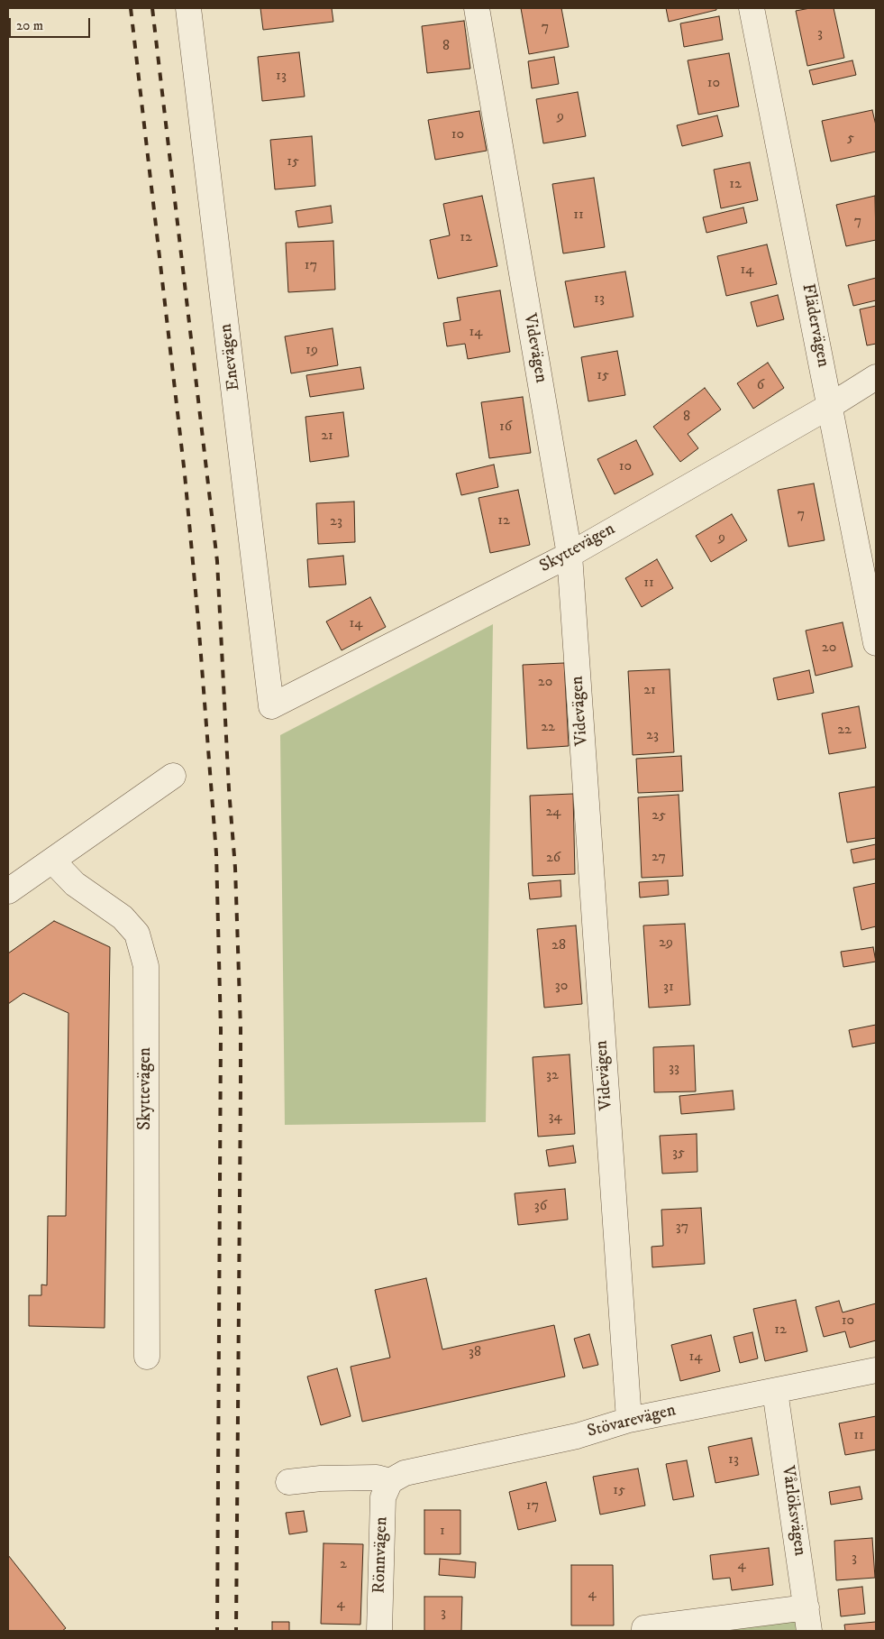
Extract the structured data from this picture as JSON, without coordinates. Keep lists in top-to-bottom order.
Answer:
{
  "streets": {
    "street": [
      "Flädervägen",
      "Videvägen",
      "Enevägen",
      "Skyttevägen",
      "Stövarevägen",
      "Vårlöksvägen",
      "Rönnvägen"
    ]
  },
  "crossings": [
    ["Flädervägen", "Skyttevägen"],
    ["Videvägen", "Skyttevägen"],
    ["Videvägen", "Stövarevägen"],
    ["Enevägen", "Skyttevägen"],
    ["Stövarevägen", "Vårlöksvägen"],
    ["Stövarevägen", "Rönnvägen"]
  ],
  "house_numbers": [
    "7",
    "3",
    "8",
    "13",
    "10",
    "9",
    "10",
    "5",
    "15",
    "12",
    "11",
    "7",
    "12",
    "17",
    "14",
    "13",
    "14",
    "19",
    "15",
    "6",
    "8",
    "16",
    "21",
    "10",
    "7",
    "12",
    "23",
    "9",
    "11",
    "14",
    "20",
    "20",
    "21",
    "22",
    "22",
    "23",
    "24",
    "25",
    "27",
    "26",
    "29",
    "28",
    "30",
    "31",
    "33",
    "32",
    "34",
    "35",
    "36",
    "37",
    "10",
    "12",
    "38",
    "14",
    "11",
    "13",
    "15",
    "17",
    "1",
    "3",
    "2",
    "4",
    "4",
    "4",
    "3"
  ],
  "scale_bar": "20 m"
}
